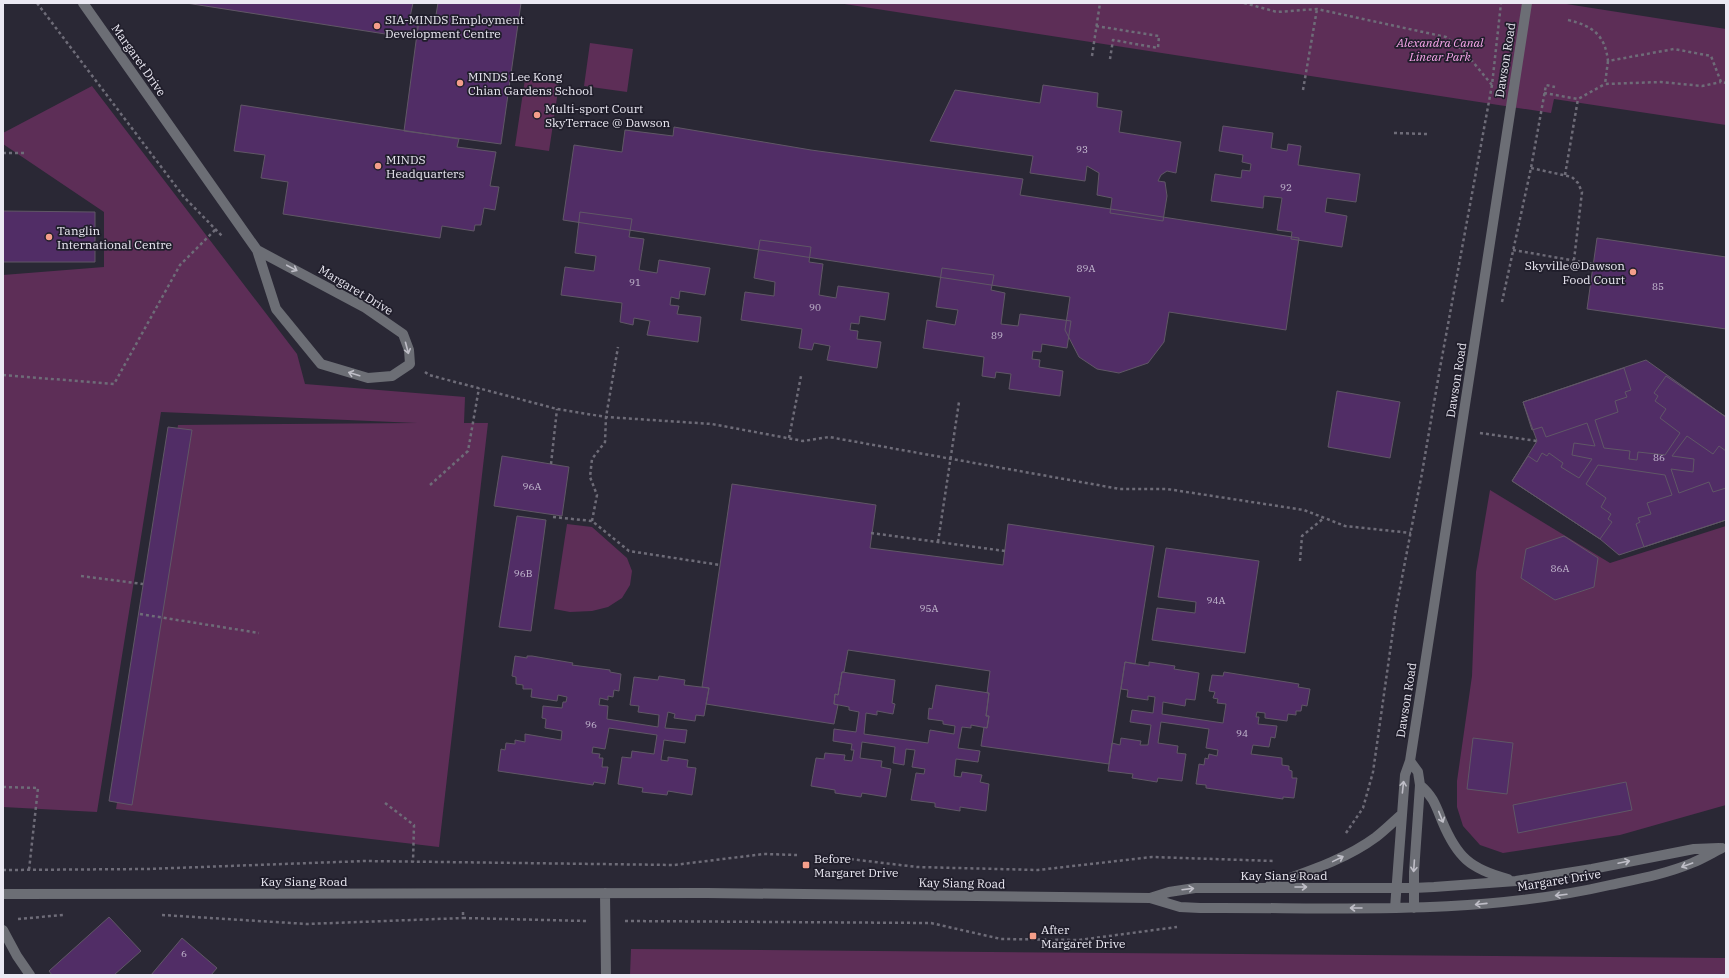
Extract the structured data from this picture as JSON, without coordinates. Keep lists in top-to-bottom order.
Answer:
{
  "streets": {
    "street": ["Margaret Drive", "Dawson Road", "Kay Siang Road"]
  },
  "crossings": [
    ["Margaret Drive", "Dawson Road"],
    ["Margaret Drive", "Kay Siang Road"],
    ["Dawson Road", "Kay Siang Road"]
  ],
  "parks": ["Alexandra Canal Linear Park"],
  "places": {
    "other": [
      "SIA-MINDS Employment Development Centre",
      "MINDS Lee Kong Chian Gardens School",
      "Multi-sport Court SkyTerrace @ Dawson",
      "MINDS Headquarters",
      "Tanglin International Centre",
      "Skyville@Dawson Food Court"
    ],
    "transit": ["Before Margaret Drive", "After Margaret Drive"]
  },
  "house_numbers": [
    "93",
    "92",
    "89A",
    "91",
    "85",
    "90",
    "89",
    "86",
    "96A",
    "86A",
    "96B",
    "94A",
    "95A",
    "96",
    "94",
    "6"
  ]
}
